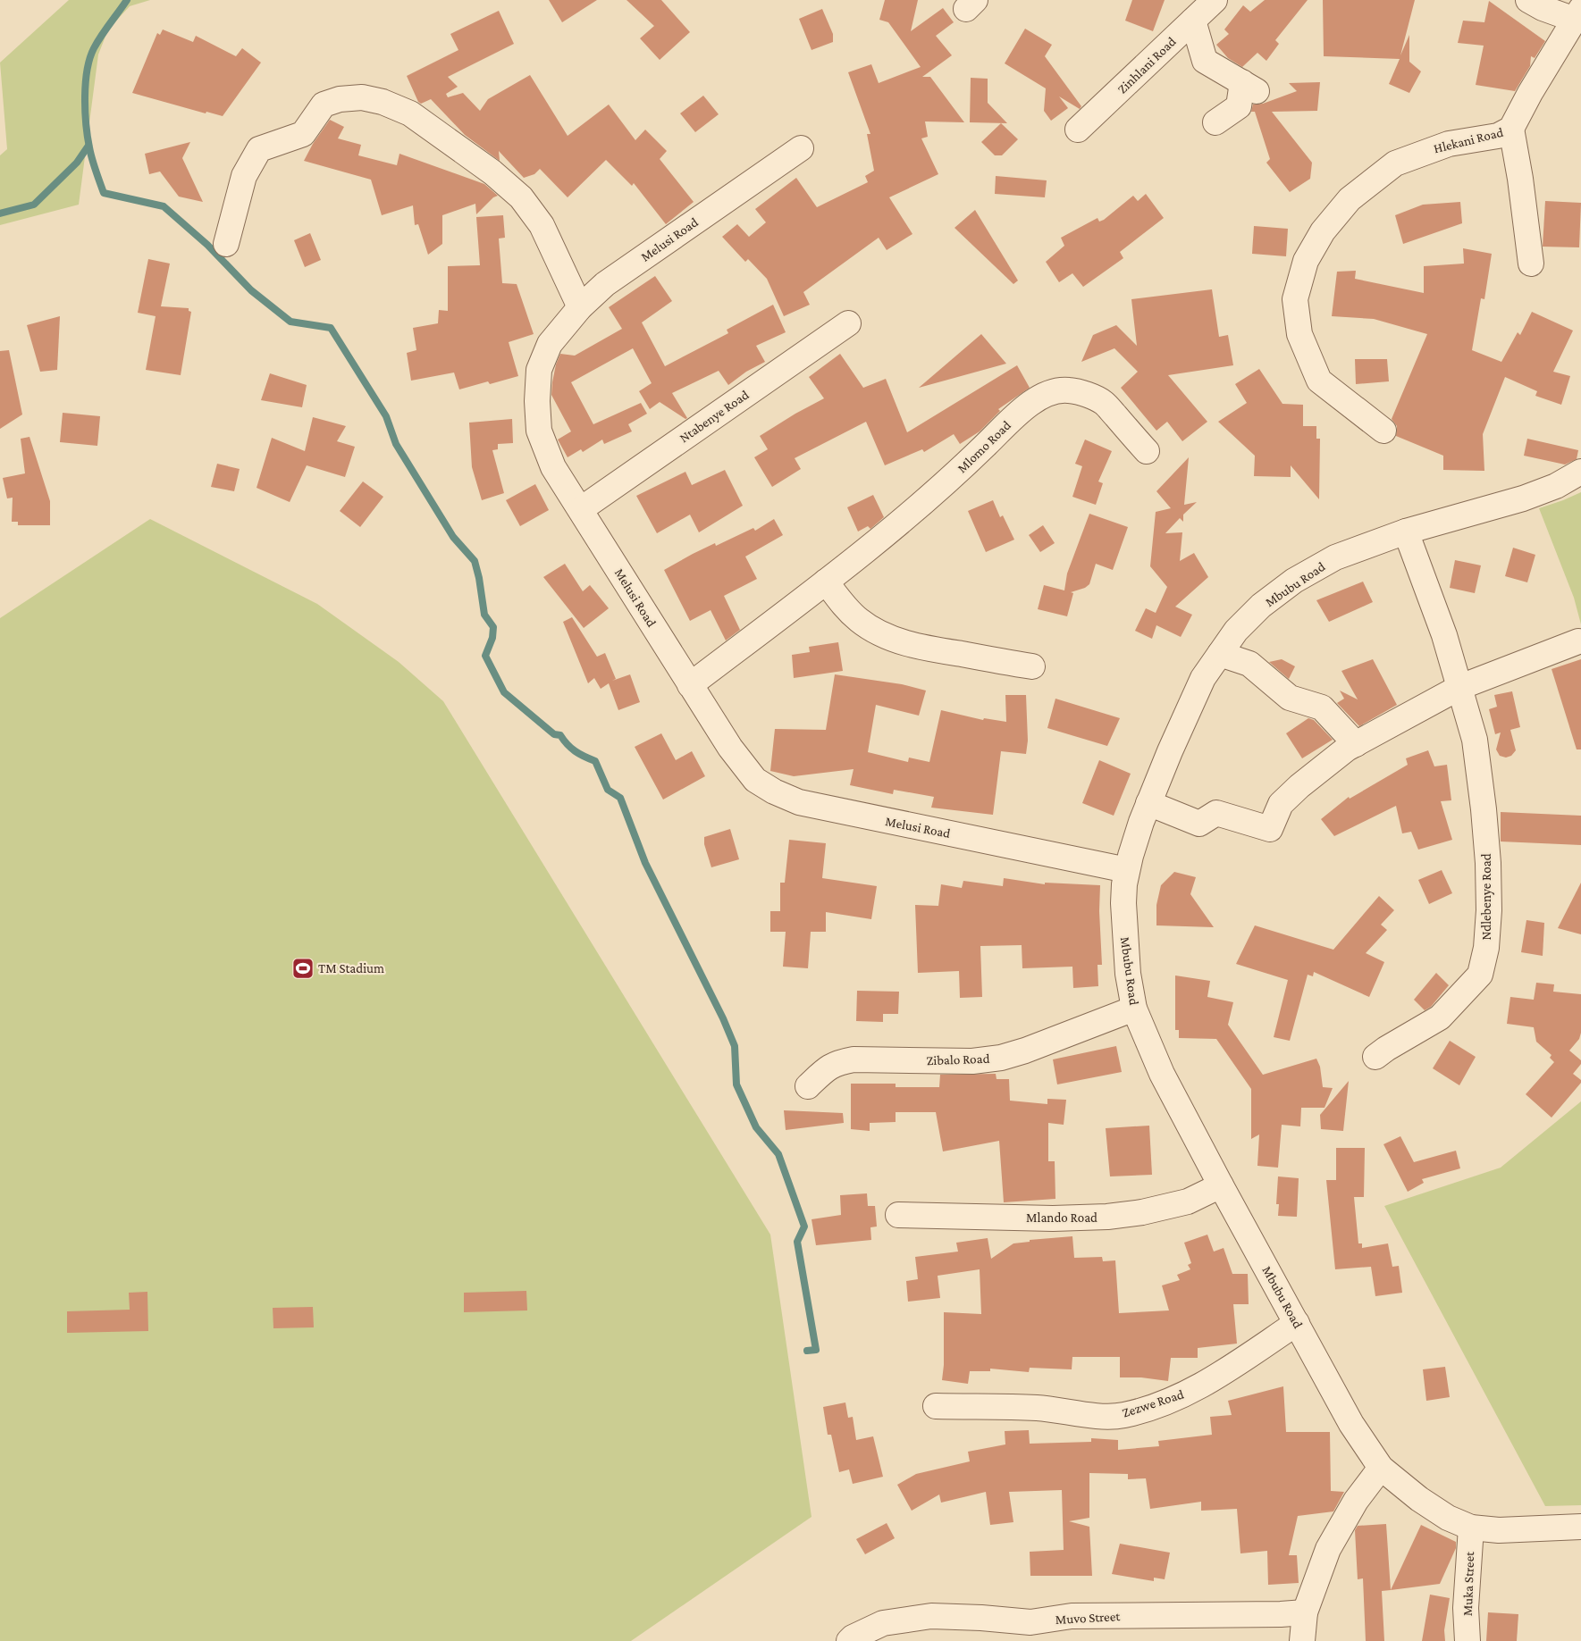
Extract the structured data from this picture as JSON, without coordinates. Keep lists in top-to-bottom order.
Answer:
{
  "streets": {
    "street": [
      "Zinhlani Road",
      "Hlekani Road",
      "Melusi Road",
      "Ntabenye Road",
      "Mlomo Road",
      "Mbubu Road",
      "Ndlebenye Road",
      "Zibalo Road",
      "Mlando Road",
      "Zezwe Road",
      "Muka Street",
      "Muvo Street"
    ]
  },
  "crossings": [
    ["Melusi Road", "Ntabenye Road"],
    ["Melusi Road", "Mlomo Road"],
    ["Melusi Road", "Mbubu Road"],
    ["Mbubu Road", "Ndlebenye Road"],
    ["Mbubu Road", "Zibalo Road"],
    ["Mbubu Road", "Mlando Road"],
    ["Mbubu Road", "Zezwe Road"],
    ["Mbubu Road", "Muka Street"]
  ],
  "places": {
    "sports": ["TM Stadium"]
  }
}
